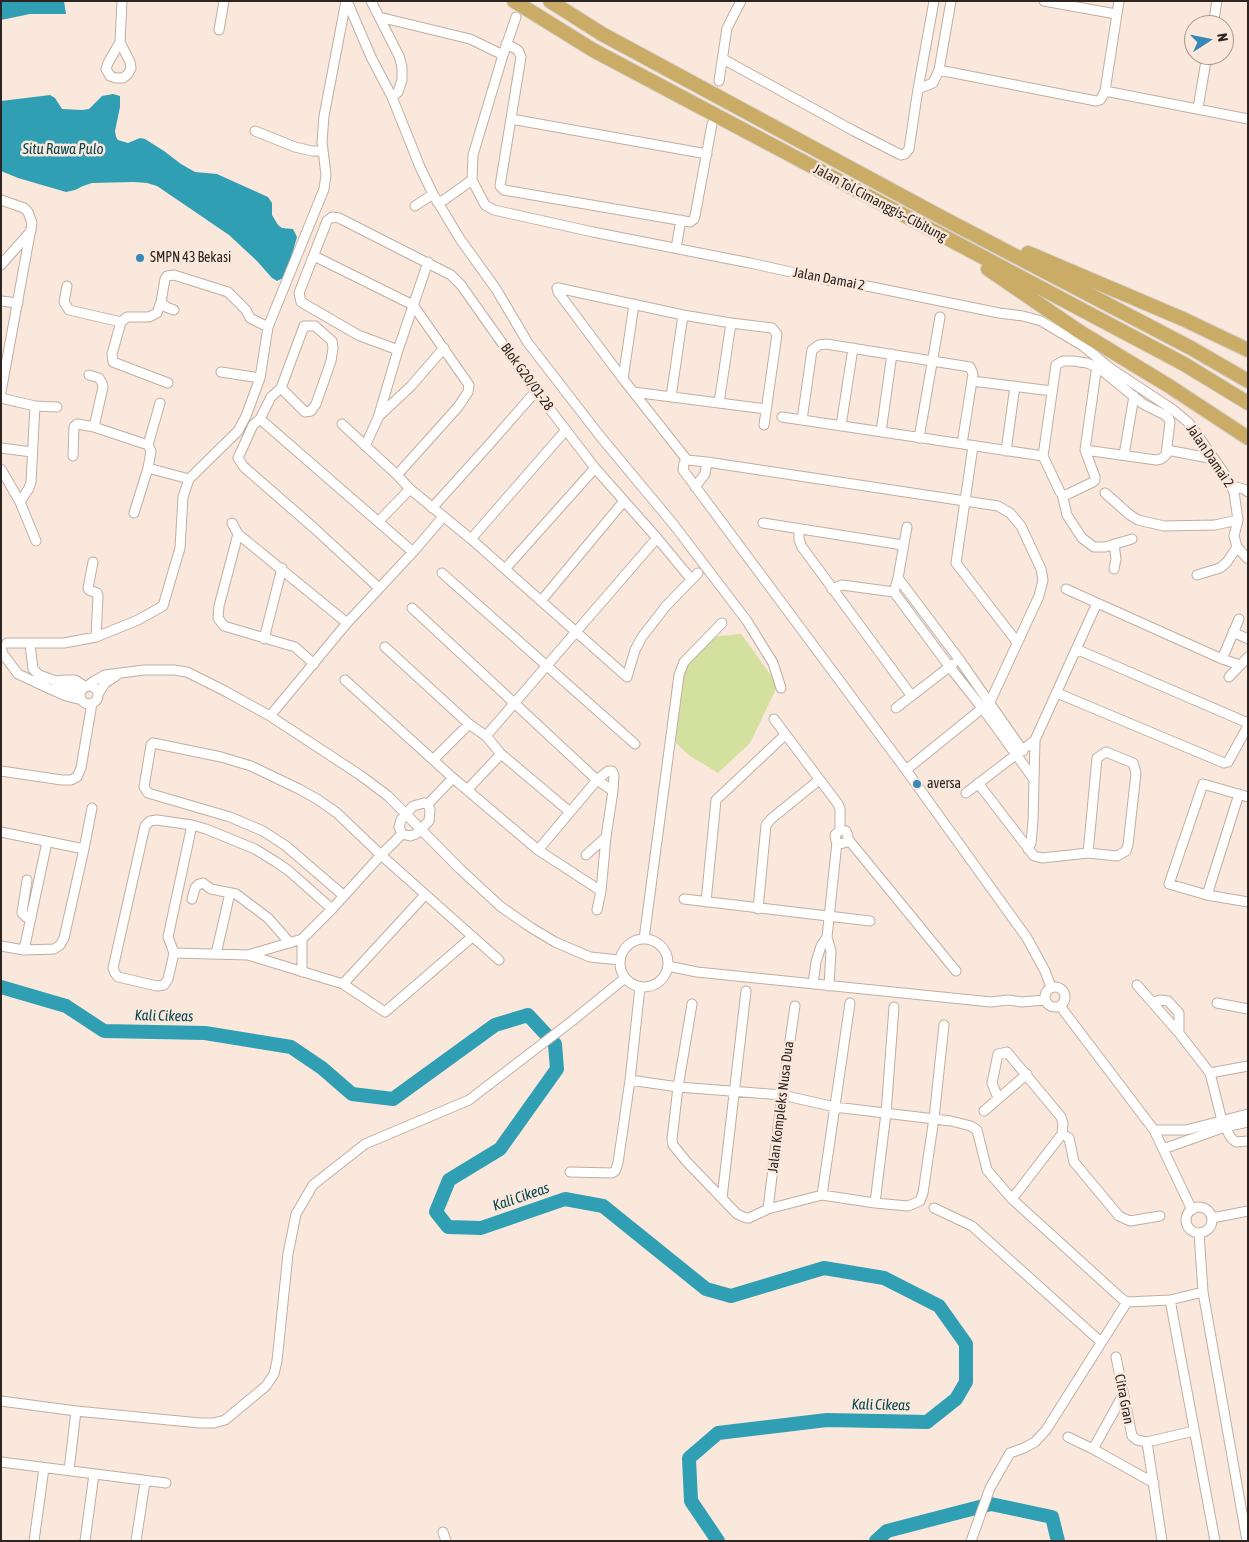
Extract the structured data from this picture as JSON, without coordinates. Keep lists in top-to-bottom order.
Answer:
{
  "streets": {
    "highway": ["Jalan Tol Cimanggis–Cibitung"],
    "street": [
      "Jalan Damai 2",
      "Blok G20/01-28",
      "Jalan Kompleks Nusa Dua",
      "Citra Gran"
    ]
  },
  "water": ["Situ Rawa Pulo", "Kali Cikeas"],
  "places": ["SMPN 43 Bekasi", "aversa"],
  "north": "right"
}
